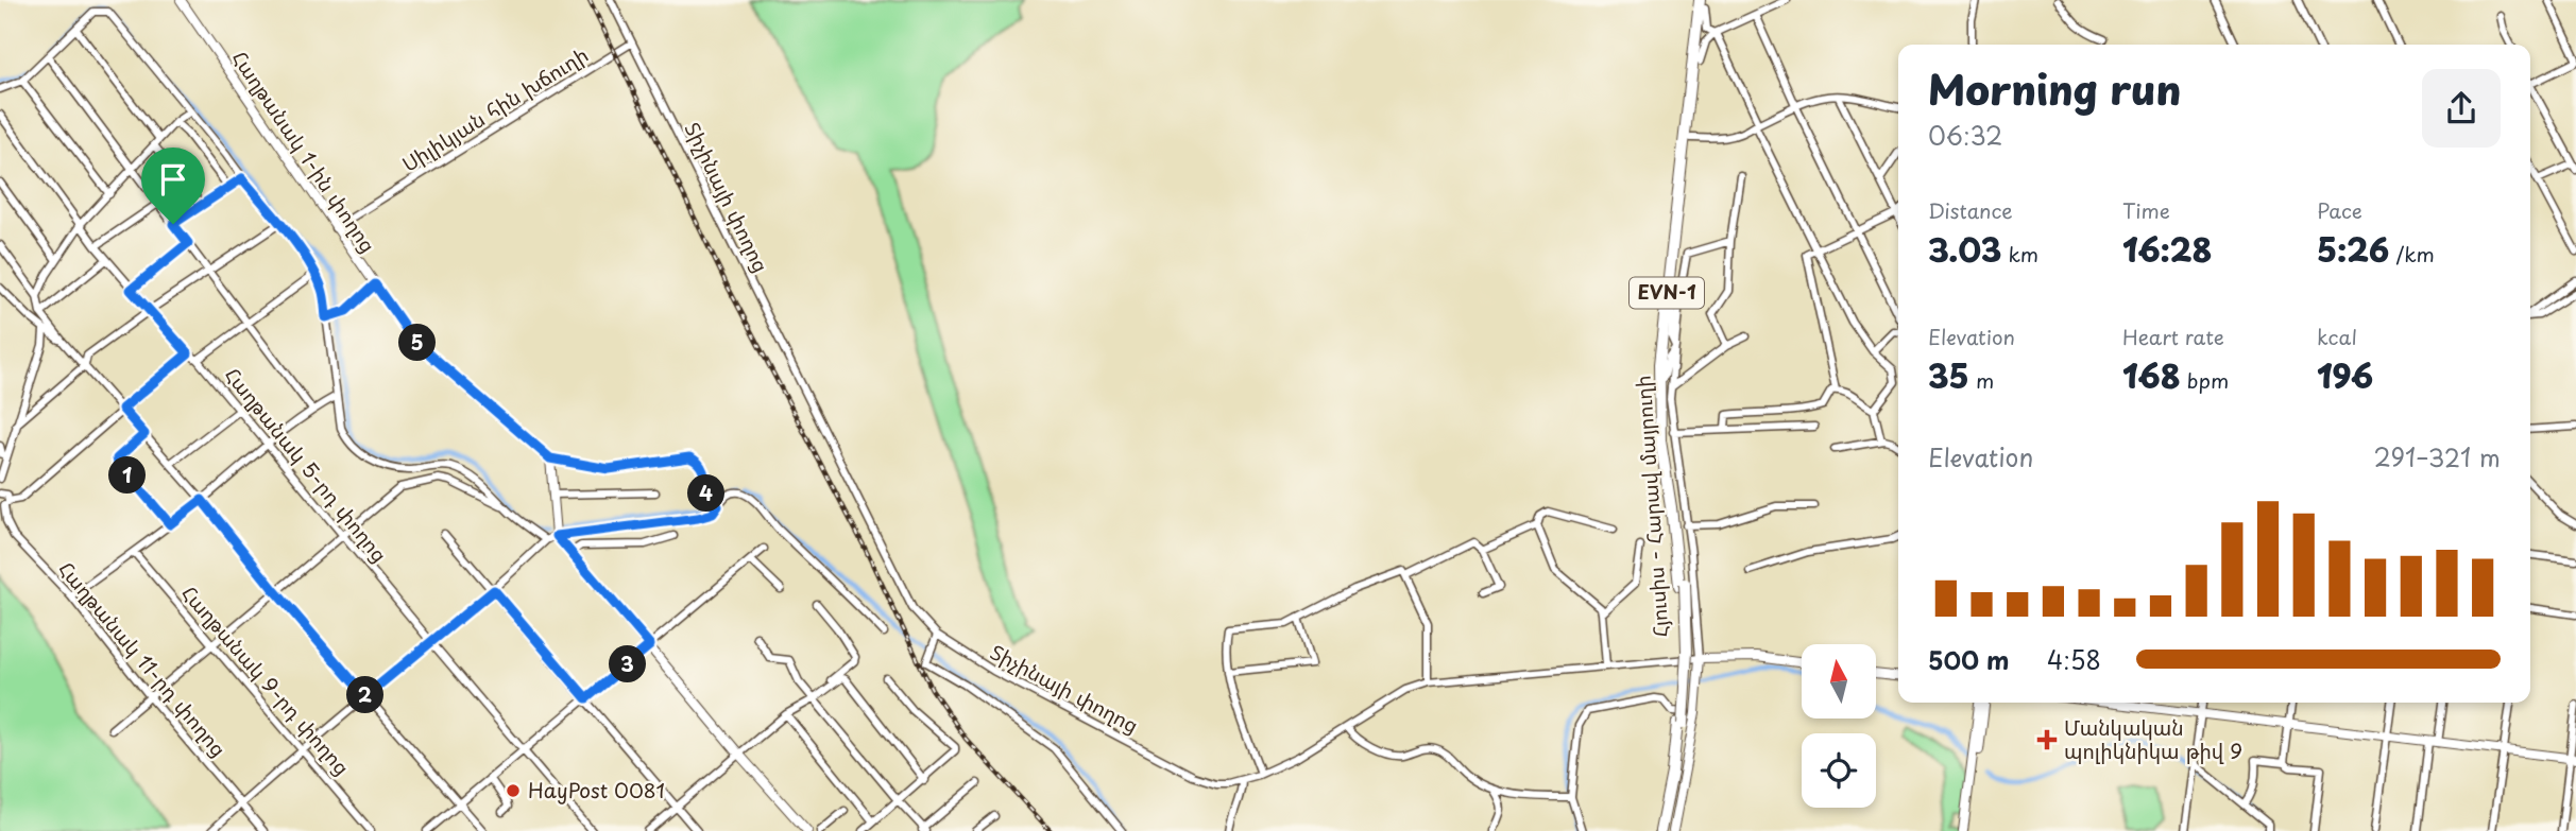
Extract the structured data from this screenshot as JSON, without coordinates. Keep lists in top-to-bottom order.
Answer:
{
  "streets": {
    "highway": ["EVN-1", "Հյուսիս - Հարավ մայրուղի"],
    "main road": ["Հաղթանակ 1-ին փողոց", "Տիչինայի փողոց"],
    "street": [
      "Սիլիկյան հին խճուղի",
      "Հաղթանակ 5-րդ փողոց",
      "Հաղթանակ 11-րդ փողոց",
      "Հաղթանակ 9-րդ փողոց"
    ]
  },
  "crossings": [
    ["Սիլիկյան հին խճուղի", "Հաղթանակ 1-ին փողոց"],
    ["Սիլիկյան հին խճուղի", "Տիչինայի փողոց"]
  ],
  "places": {
    "health": ["Մանկական պոլիկնիկա թիվ 9"],
    "other": ["HayPost 0081"]
  },
  "north": "top",
  "page": {
    "heading": ["Morning run", "06:32"],
    "stats": [
      ["Distance", "3.03 km"],
      ["Time", "16:28"],
      ["Pace", "5:26 /km"],
      ["Elevation", "35 m"],
      ["Heart rate", "168 bpm"],
      ["kcal", "196"]
    ],
    "pins": [
      "5",
      "1",
      "4",
      "3",
      "2"
    ],
    "chart": ["Elevation", "291–321 m"],
    "list": [
      {
        "name": "500 m",
        "note": "4:58"
      }
    ]
  }
}
